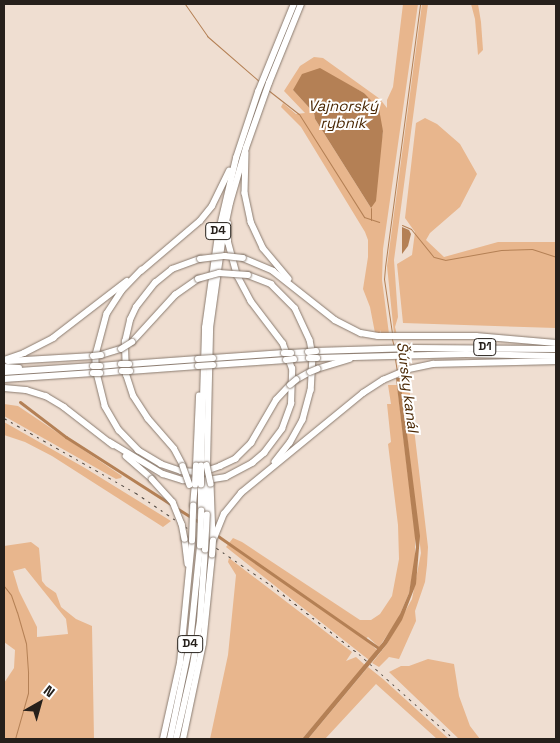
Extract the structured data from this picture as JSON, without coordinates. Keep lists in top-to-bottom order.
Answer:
{
  "streets": {
    "highway": ["D4", "D1"]
  },
  "water": ["Vajnorský rybník", "Šúrsky kanál"],
  "north": "top right"
}
